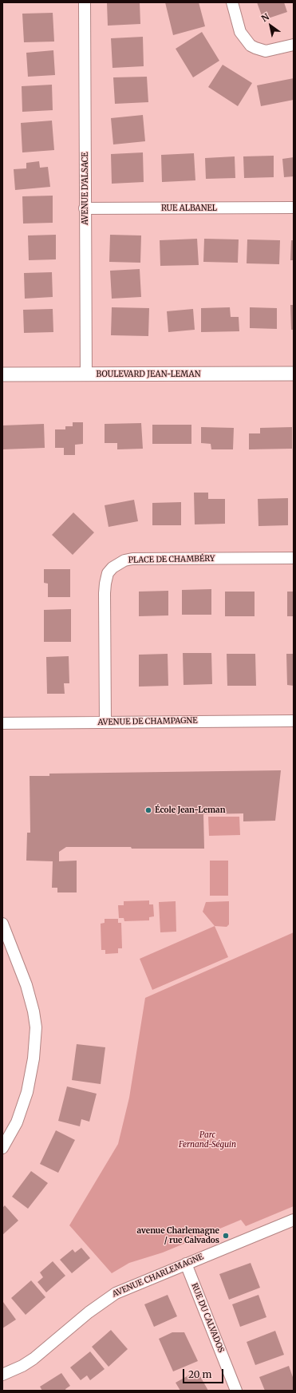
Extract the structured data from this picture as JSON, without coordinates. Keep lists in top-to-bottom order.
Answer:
{
  "streets": {
    "street": [
      "AVENUE D'ALSACE",
      "RUE ALBANEL",
      "BOULEVARD JEAN-LEMAN",
      "PLACE DE CHAMBÉRY",
      "AVENUE DE CHAMPAGNE",
      "AVENUE CHARLEMAGNE",
      "RUE DU CALVADOS"
    ]
  },
  "crossings": [
    ["AVENUE D'ALSACE", "RUE ALBANEL"],
    ["AVENUE D'ALSACE", "BOULEVARD JEAN-LEMAN"],
    ["PLACE DE CHAMBÉRY", "AVENUE DE CHAMPAGNE"],
    ["AVENUE CHARLEMAGNE", "RUE DU CALVADOS"]
  ],
  "parks": ["Parc Fernand-Séguin"],
  "places": ["École Jean-Leman", "avenue Charlemagne / rue Calvados"],
  "scale_bar": "20 m",
  "north": "top left"
}
